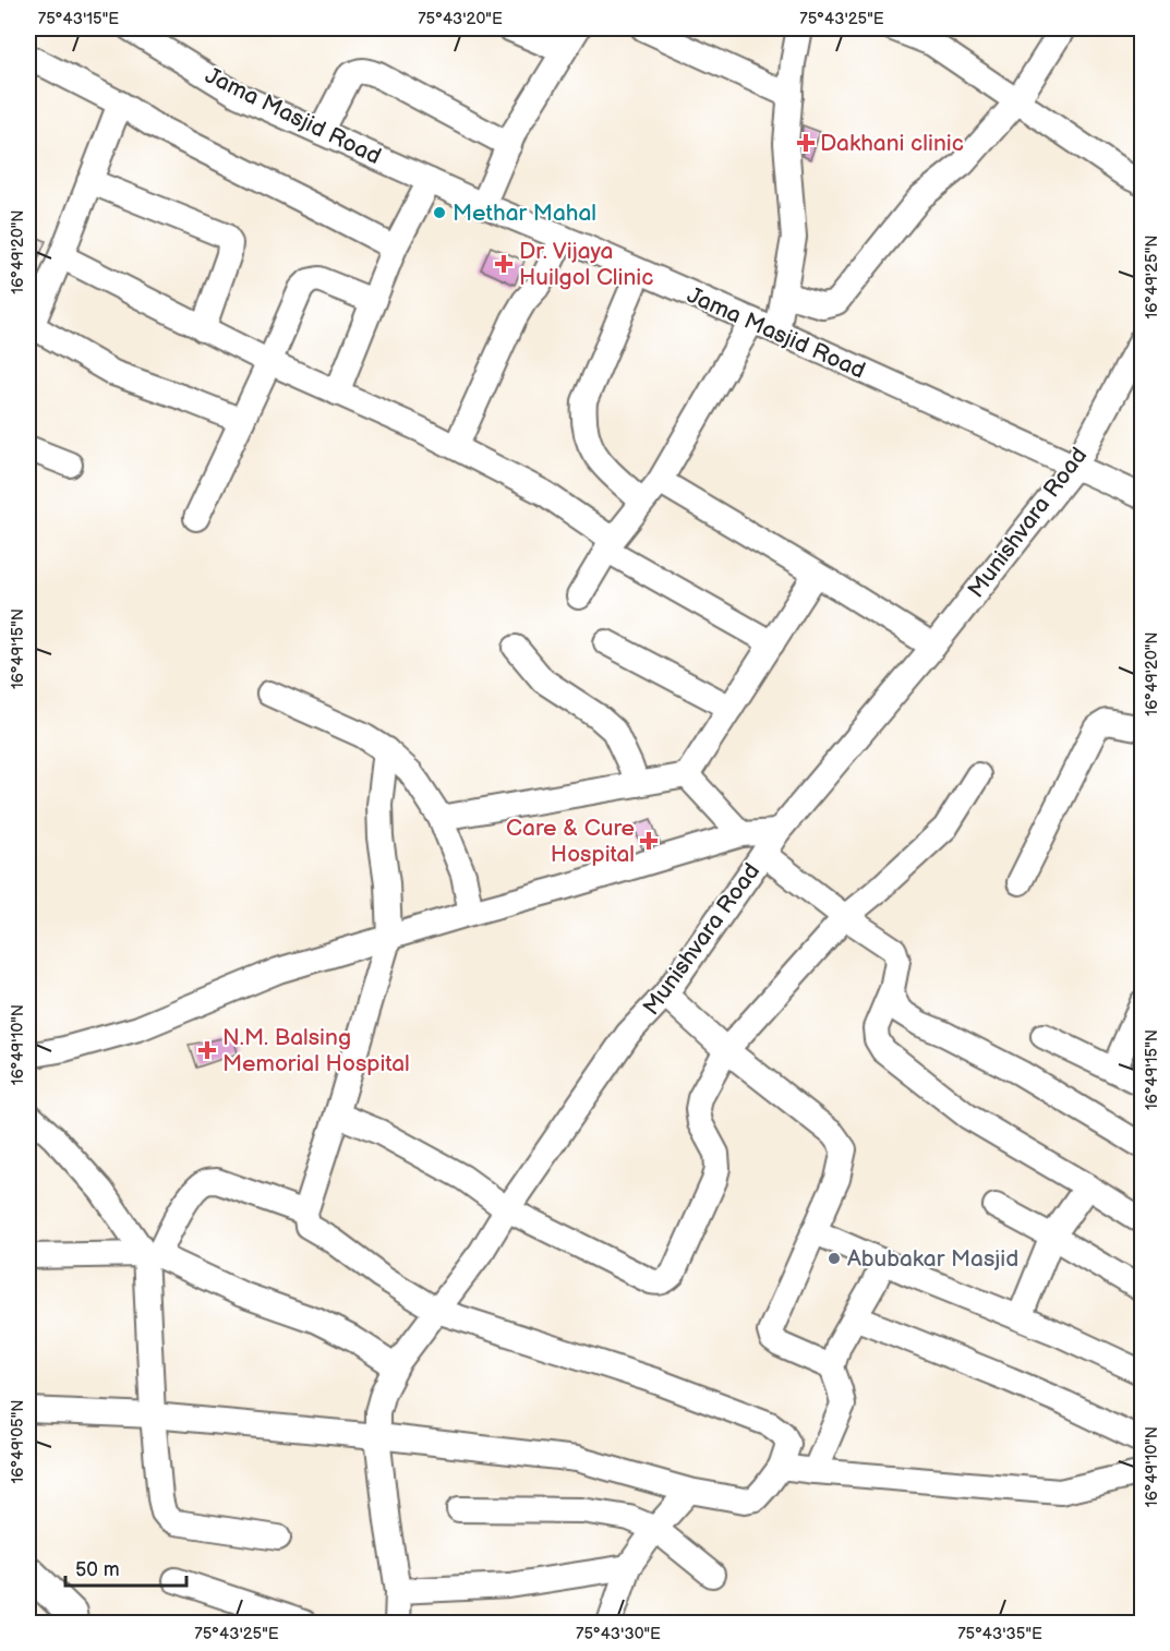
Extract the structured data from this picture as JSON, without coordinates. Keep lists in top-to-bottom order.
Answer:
{
  "streets": {
    "street": ["Jama Masjid Road", "Munishvara Road"]
  },
  "crossings": [
    ["Jama Masjid Road", "Munishvara Road"]
  ],
  "places": {
    "health": [
      "Dakhani clinic",
      "Dr. Vijaya Huilgol Clinic",
      "Care & Cure Hospital",
      "N.M. Balsing Memorial Hospital"
    ],
    "other": ["Methar Mahal", "Abubakar Masjid"]
  },
  "scale_bar": "50 m",
  "coordinates": [
    "75°43'15\"E",
    "75°43'20\"E",
    "75°43'25\"E",
    "16°49'20\"N",
    "16°49'25\"N",
    "16°49'15\"N",
    "16°49'10\"N",
    "16°49'05\"N",
    "75°43'30\"E",
    "75°43'35\"E"
  ]
}
